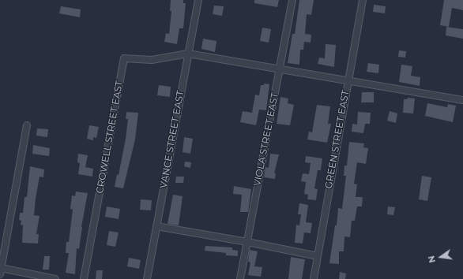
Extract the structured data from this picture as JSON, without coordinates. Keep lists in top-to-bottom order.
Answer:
{
  "streets": {
    "street": [
      "CROWELL STREET EAST",
      "VANCE STREET EAST",
      "VIOLA STREET EAST",
      "GREEN STREET EAST"
    ]
  },
  "crossings": [
    ["CROWELL STREET EAST", "VANCE STREET EAST"]
  ],
  "north": "left"
}
